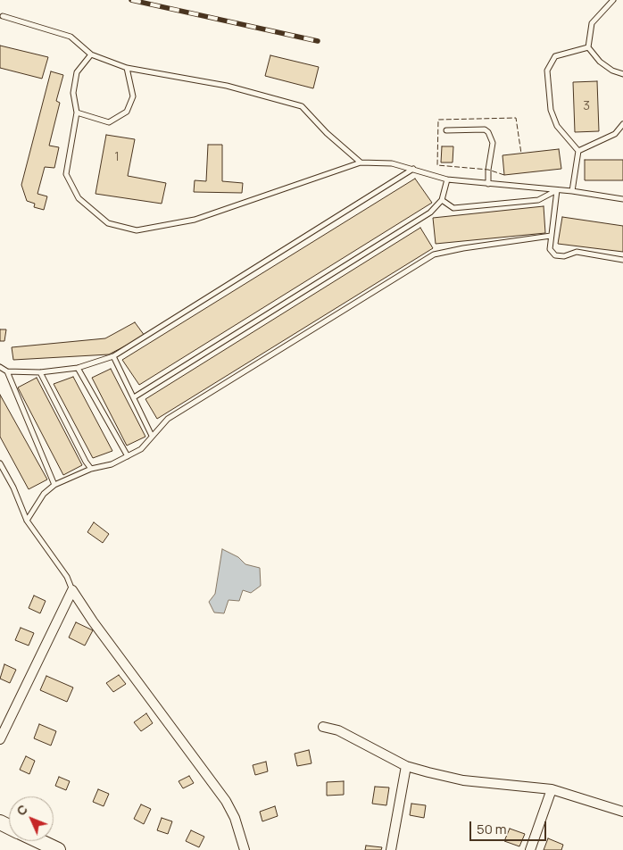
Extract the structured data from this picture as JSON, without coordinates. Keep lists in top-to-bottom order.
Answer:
{
  "house_numbers": ["3", "1"],
  "scale_bar": "50 m",
  "north": "top left"
}
